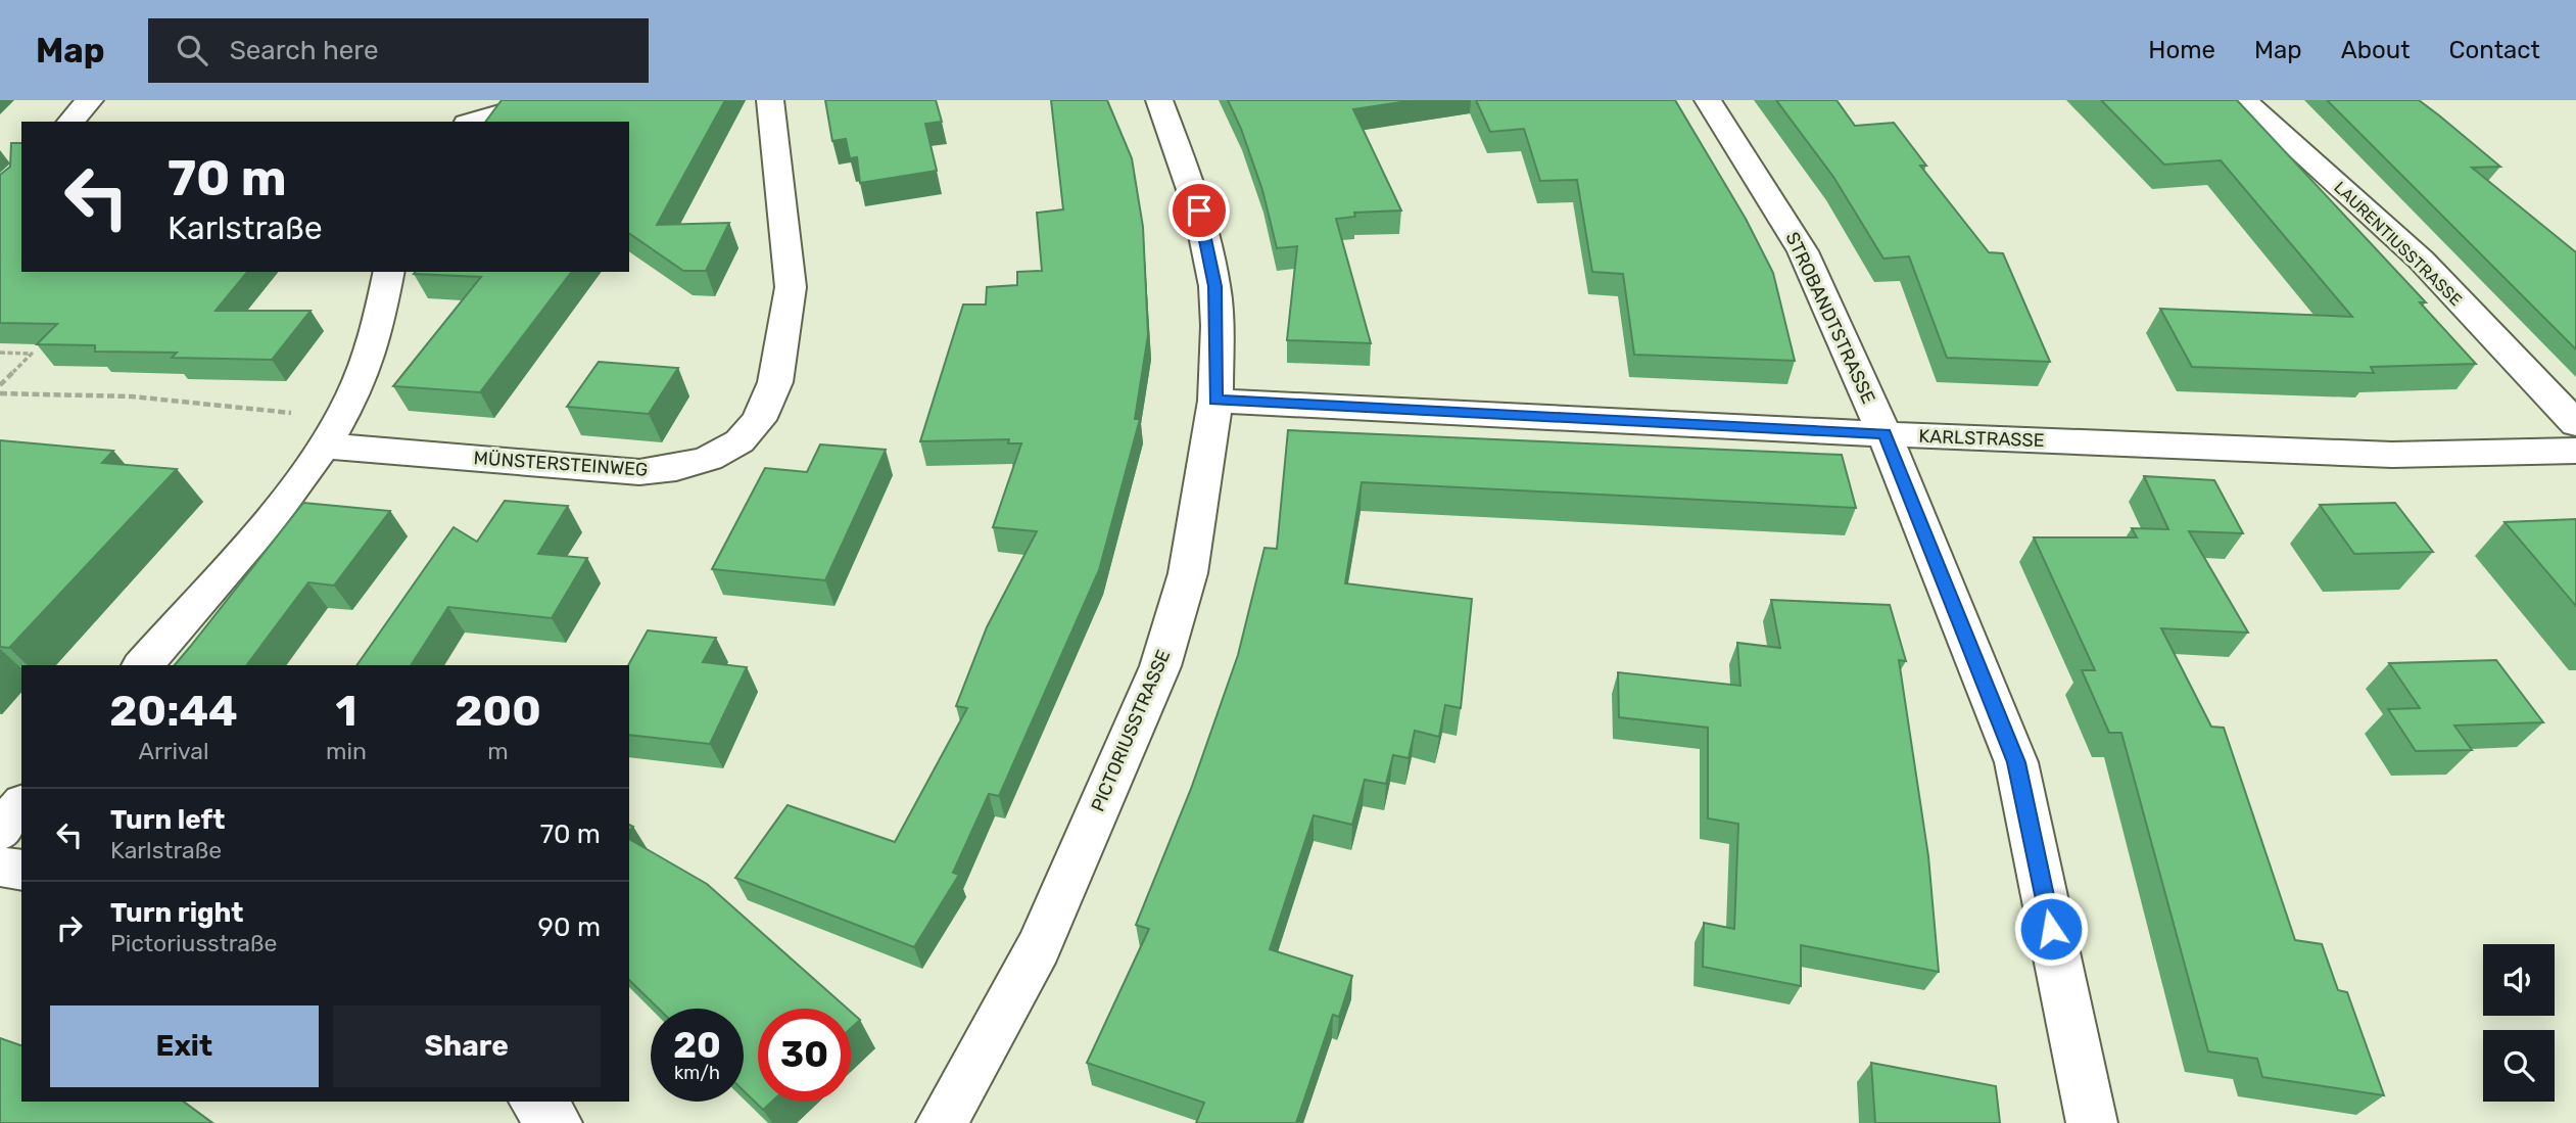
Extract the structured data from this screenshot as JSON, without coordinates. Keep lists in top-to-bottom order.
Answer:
{
  "streets": {
    "street": [
      "LAURENTIUSSTRASSE",
      "STROBANDTSTRASSE",
      "KARLSTRASSE",
      "MÜNSTERSTEINWEG",
      "PICTORIUSSTRASSE"
    ]
  },
  "crossings": [
    ["STROBANDTSTRASSE", "KARLSTRASSE"],
    ["KARLSTRASSE", "PICTORIUSSTRASSE"]
  ],
  "page": {
    "header": "Map",
    "search": "Search here",
    "nav": [
      "Home",
      "Map",
      "About",
      "Contact"
    ],
    "turn": ["70 m", "Karlstraße"],
    "eta": [
      "20:44",
      "Arrival",
      "1",
      "min",
      "200",
      "m"
    ],
    "list": [
      {
        "name": "Turn left",
        "note": "Karlstraße",
        "value": "70 m"
      },
      {
        "name": "Turn right",
        "note": "Pictoriusstraße",
        "value": "90 m"
      }
    ],
    "buttons": ["Exit", "Share"],
    "speed": "20 km/h",
    "limit": "30"
  }
}
